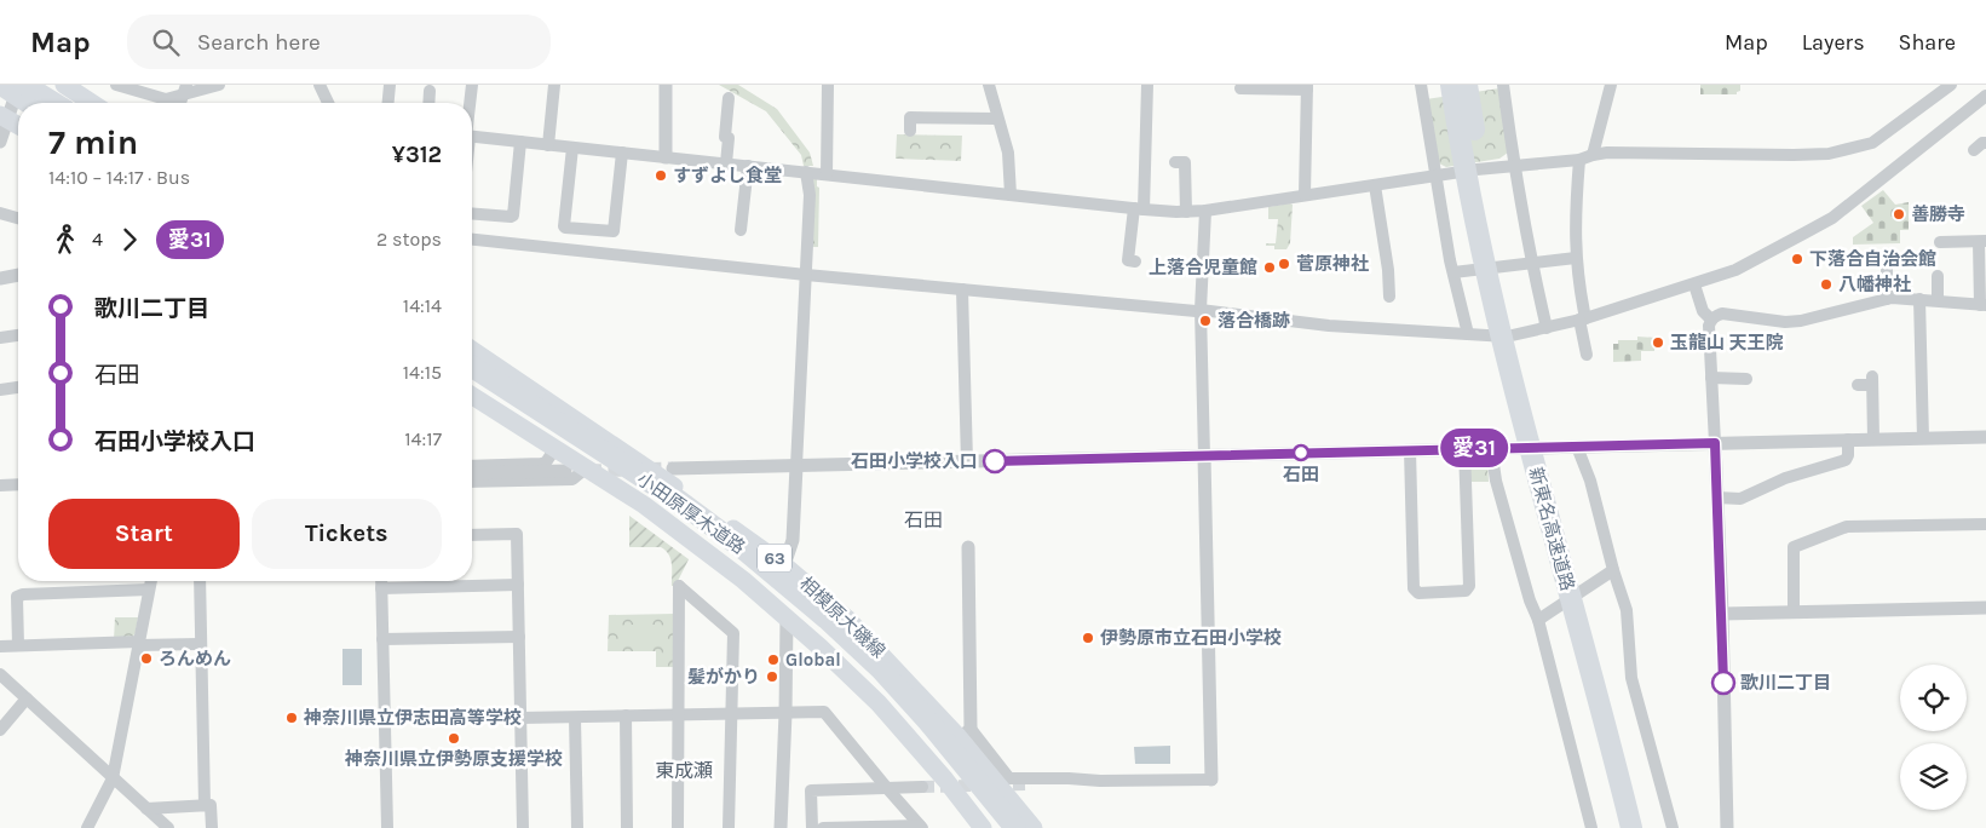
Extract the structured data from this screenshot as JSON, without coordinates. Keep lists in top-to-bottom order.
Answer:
{
  "streets": {
    "highway": ["小田原厚木道路", "新東名高速道路"],
    "main road": ["63", "相模原大磯線"]
  },
  "districts": ["石田", "東成瀬"],
  "places": [
    "すずよし食堂",
    "善勝寺",
    "下落合自治会館",
    "菅原神社",
    "上落合児童館",
    "八幡神社",
    "落合橋跡",
    "玉龍山 天王院",
    "石田",
    "石田小学校入口",
    "伊勢原市立石田小学校",
    "ろんめん",
    "Global",
    "髪がかり",
    "歌川二丁目",
    "神奈川県立伊志田高等学校",
    "神奈川県立伊勢原支援学校"
  ],
  "lines": ["bus line 愛31"],
  "page": {
    "header": "Map",
    "search": "Search here",
    "nav": ["Map", "Layers", "Share"],
    "on_map": "愛31",
    "heading": ["7 min", "14:10 – 14:17 · Bus", "¥312"],
    "legs": ["4", "愛31", "2 stops"],
    "list": [
      {
        "name": "歌川二丁目",
        "value": "14:14"
      },
      {
        "name": "石田",
        "value": "14:15"
      },
      {
        "name": "石田小学校入口",
        "value": "14:17"
      }
    ],
    "buttons": ["Start", "Tickets"]
  }
}
